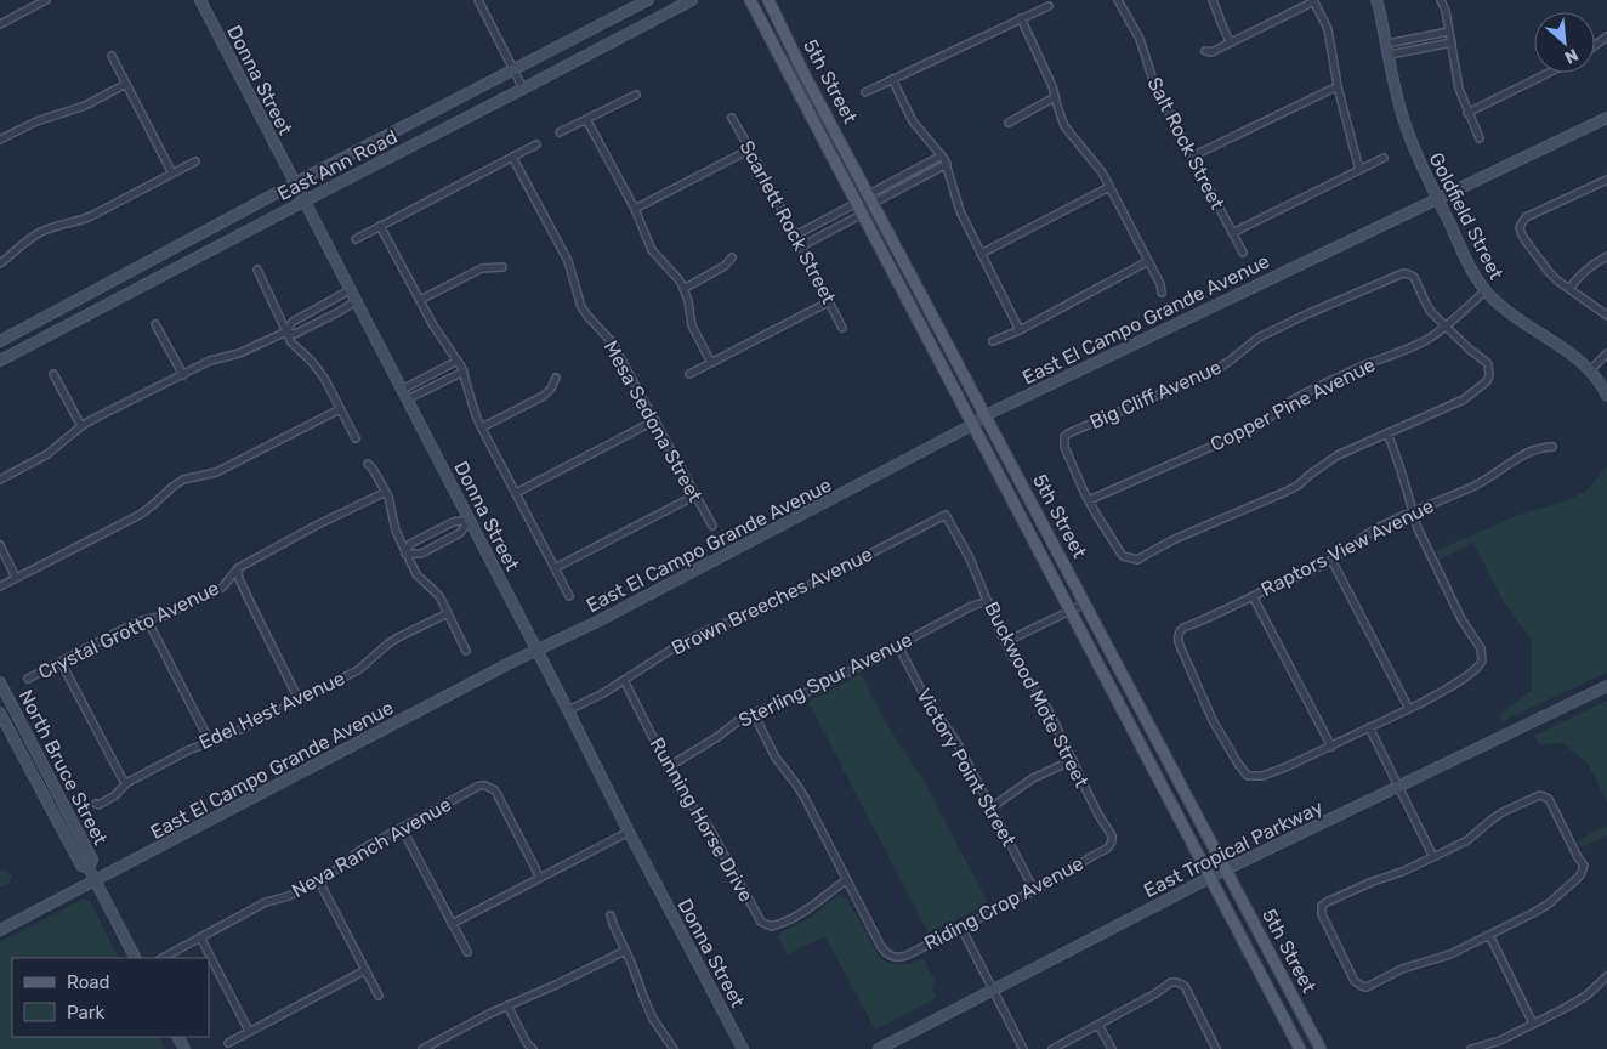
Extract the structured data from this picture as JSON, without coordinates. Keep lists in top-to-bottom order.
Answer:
{
  "streets": {
    "main road": ["5th Street"],
    "street": [
      "Donna Street",
      "Salt Rock Street",
      "East Ann Road",
      "Goldfield Street",
      "Scarlett Rock Street",
      "East El Campo Grande Avenue",
      "Big Cliff Avenue",
      "Copper Pine Avenue",
      "Mesa Sedona Street",
      "Raptors View Avenue",
      "Brown Breeches Avenue",
      "Crystal Grotto Avenue",
      "Sterling Spur Avenue",
      "Buckwood Mote Street",
      "Edel Hest Avenue",
      "North Bruce Street",
      "Victory Point Street",
      "Running Horse Drive",
      "Neva Ranch Avenue",
      "East Tropical Parkway",
      "Riding Crop Avenue"
    ]
  },
  "crossings": [
    ["Donna Street", "East Ann Road"],
    ["Donna Street", "East El Campo Grande Avenue"],
    ["Donna Street", "Brown Breeches Avenue"],
    ["5th Street", "East El Campo Grande Avenue"],
    ["5th Street", "East Tropical Parkway"],
    ["Goldfield Street", "East El Campo Grande Avenue"],
    ["Goldfield Street", "Copper Pine Avenue"],
    ["East El Campo Grande Avenue", "North Bruce Street"],
    ["Big Cliff Avenue", "Copper Pine Avenue"],
    ["Brown Breeches Avenue", "Buckwood Mote Street"],
    ["Brown Breeches Avenue", "Running Horse Drive"],
    ["Sterling Spur Avenue", "Buckwood Mote Street"],
    ["Sterling Spur Avenue", "Victory Point Street"],
    ["Sterling Spur Avenue", "Running Horse Drive"],
    ["Buckwood Mote Street", "Riding Crop Avenue"],
    ["Victory Point Street", "Riding Crop Avenue"],
    ["Running Horse Drive", "Riding Crop Avenue"]
  ],
  "legend": ["Road", "Park"],
  "north": "bottom right"
}
